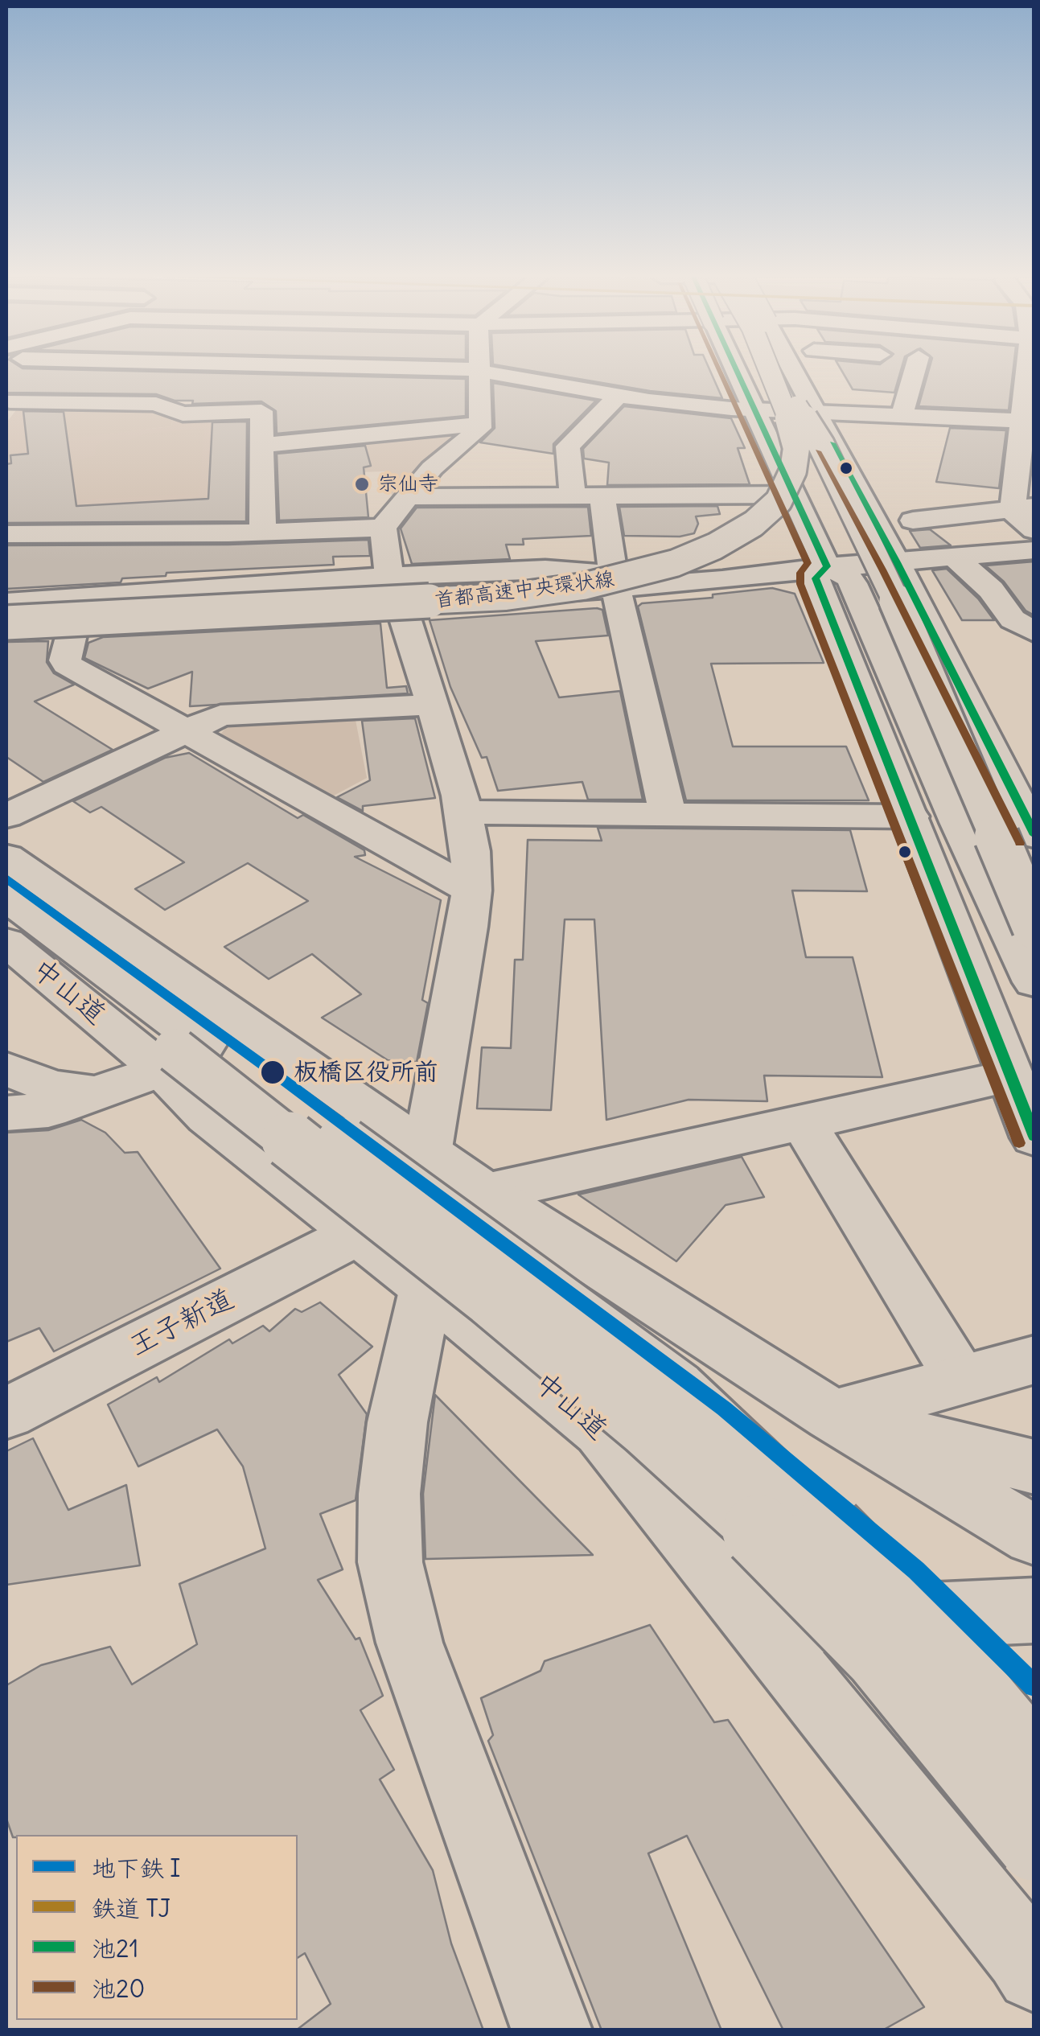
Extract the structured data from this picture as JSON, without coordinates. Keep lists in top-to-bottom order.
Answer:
{
  "streets": {
    "main road": ["首都高速中央環状線", "中山道", "王子新道"]
  },
  "crossings": [
    ["中山道", "王子新道"]
  ],
  "places": ["宗仙寺", "板橋区役所前"],
  "lines": ["transit line 池21", "transit line 池20", "metro line I"],
  "legend": [
    "地下鉄 I",
    "鉄道 TJ",
    "池21",
    "池20"
  ]
}
